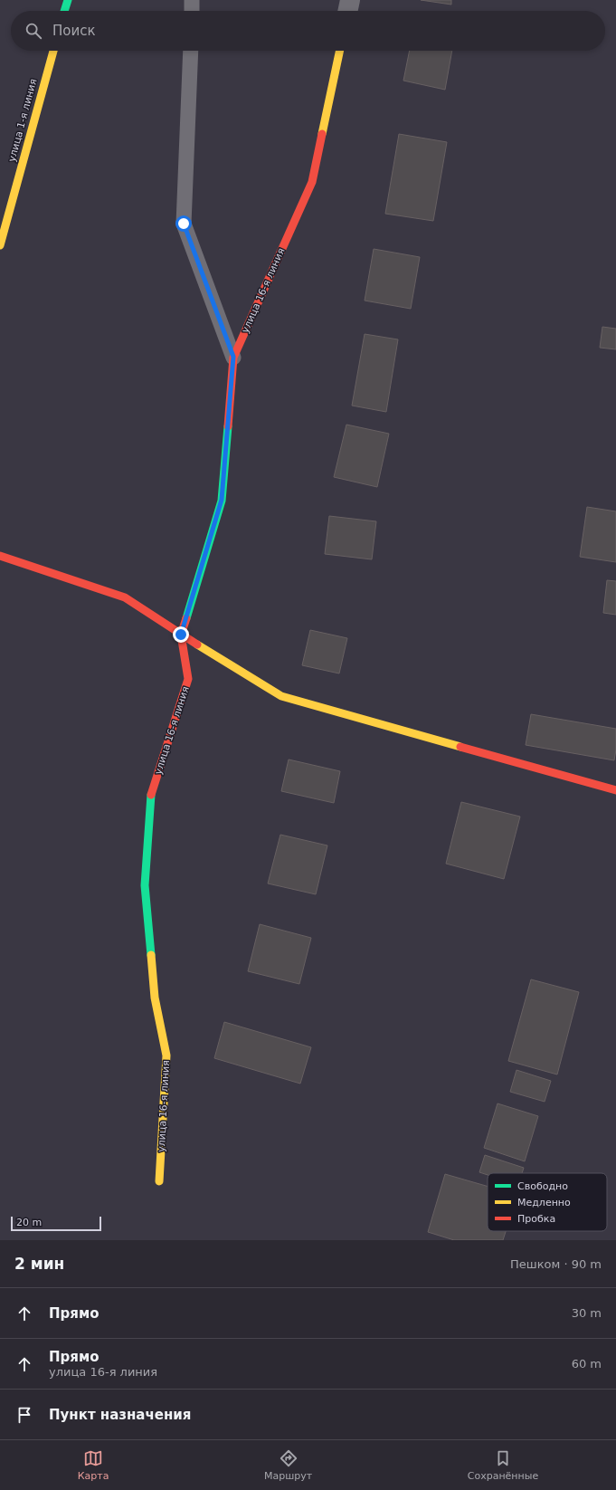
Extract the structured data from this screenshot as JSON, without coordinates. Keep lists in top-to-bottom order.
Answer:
{
  "streets": {
    "street": ["улица 1-я линия", "улица 16-я линия"]
  },
  "legend": ["Свободно", "Медленно", "Пробка"],
  "scale_bar": "20 m",
  "page": {
    "search": "Поиск",
    "scale": "20 m",
    "heading": ["2 мин", "Пешком · 90 m"],
    "list": [
      ["Прямо", "30 m"],
      ["Прямо", "улица 16-я линия", "60 m"],
      "Пункт назначения"
    ],
    "nav": ["Карта", "Маршрут", "Сохранённые"]
  }
}
